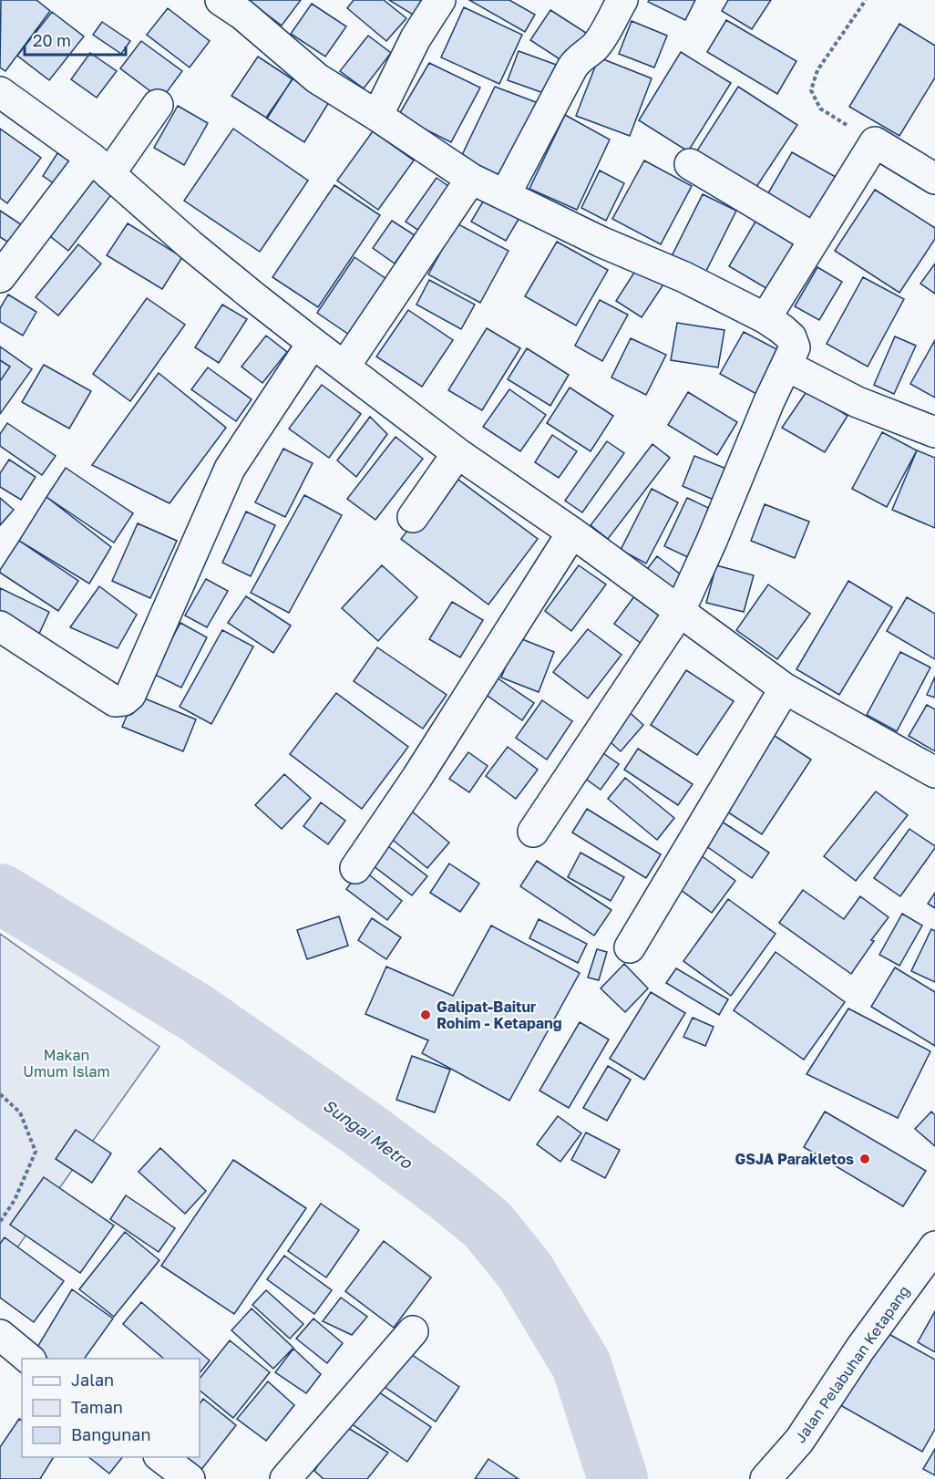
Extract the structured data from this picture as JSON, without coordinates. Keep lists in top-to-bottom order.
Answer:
{
  "streets": {
    "street": ["Jalan Pelabuhan Ketapang"]
  },
  "water": ["Sungai Metro"],
  "parks": ["Makan Umum Islam"],
  "places": ["Galipat-Baitur Rohim - Ketapang", "GSJA Parakletos"],
  "legend": ["Jalan", "Taman", "Bangunan"],
  "scale_bar": "20 m"
}
